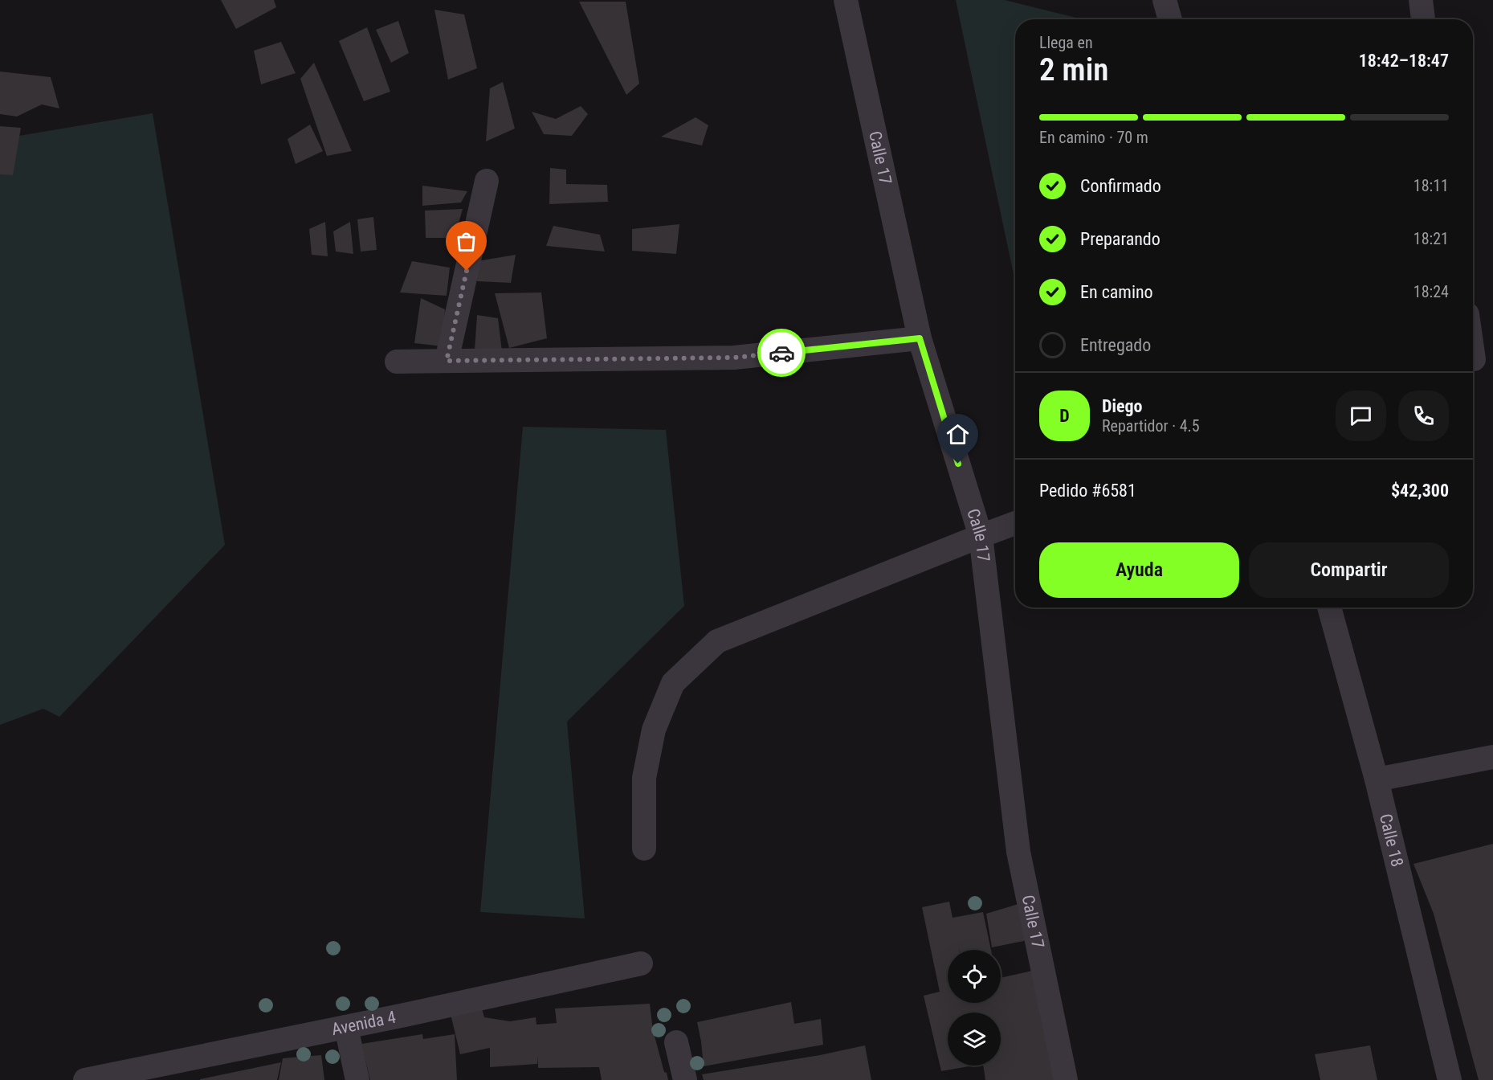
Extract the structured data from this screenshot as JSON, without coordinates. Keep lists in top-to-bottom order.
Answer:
{
  "streets": {
    "street": ["Calle 17", "Calle 18", "Avenida 4"]
  },
  "page": {
    "heading": ["2 min", "Llega en", "18:42–18:47"],
    "panel": [
      "Diego",
      "Repartidor · 4.5",
      "Pedido #6581",
      "$42,300"
    ],
    "bar": "En camino · 70 m",
    "list": [
      ["Confirmado", "18:11"],
      ["Preparando", "18:21"],
      ["En camino", "18:24"],
      "Entregado"
    ],
    "round": "D",
    "buttons": ["Ayuda", "Compartir"]
  }
}
